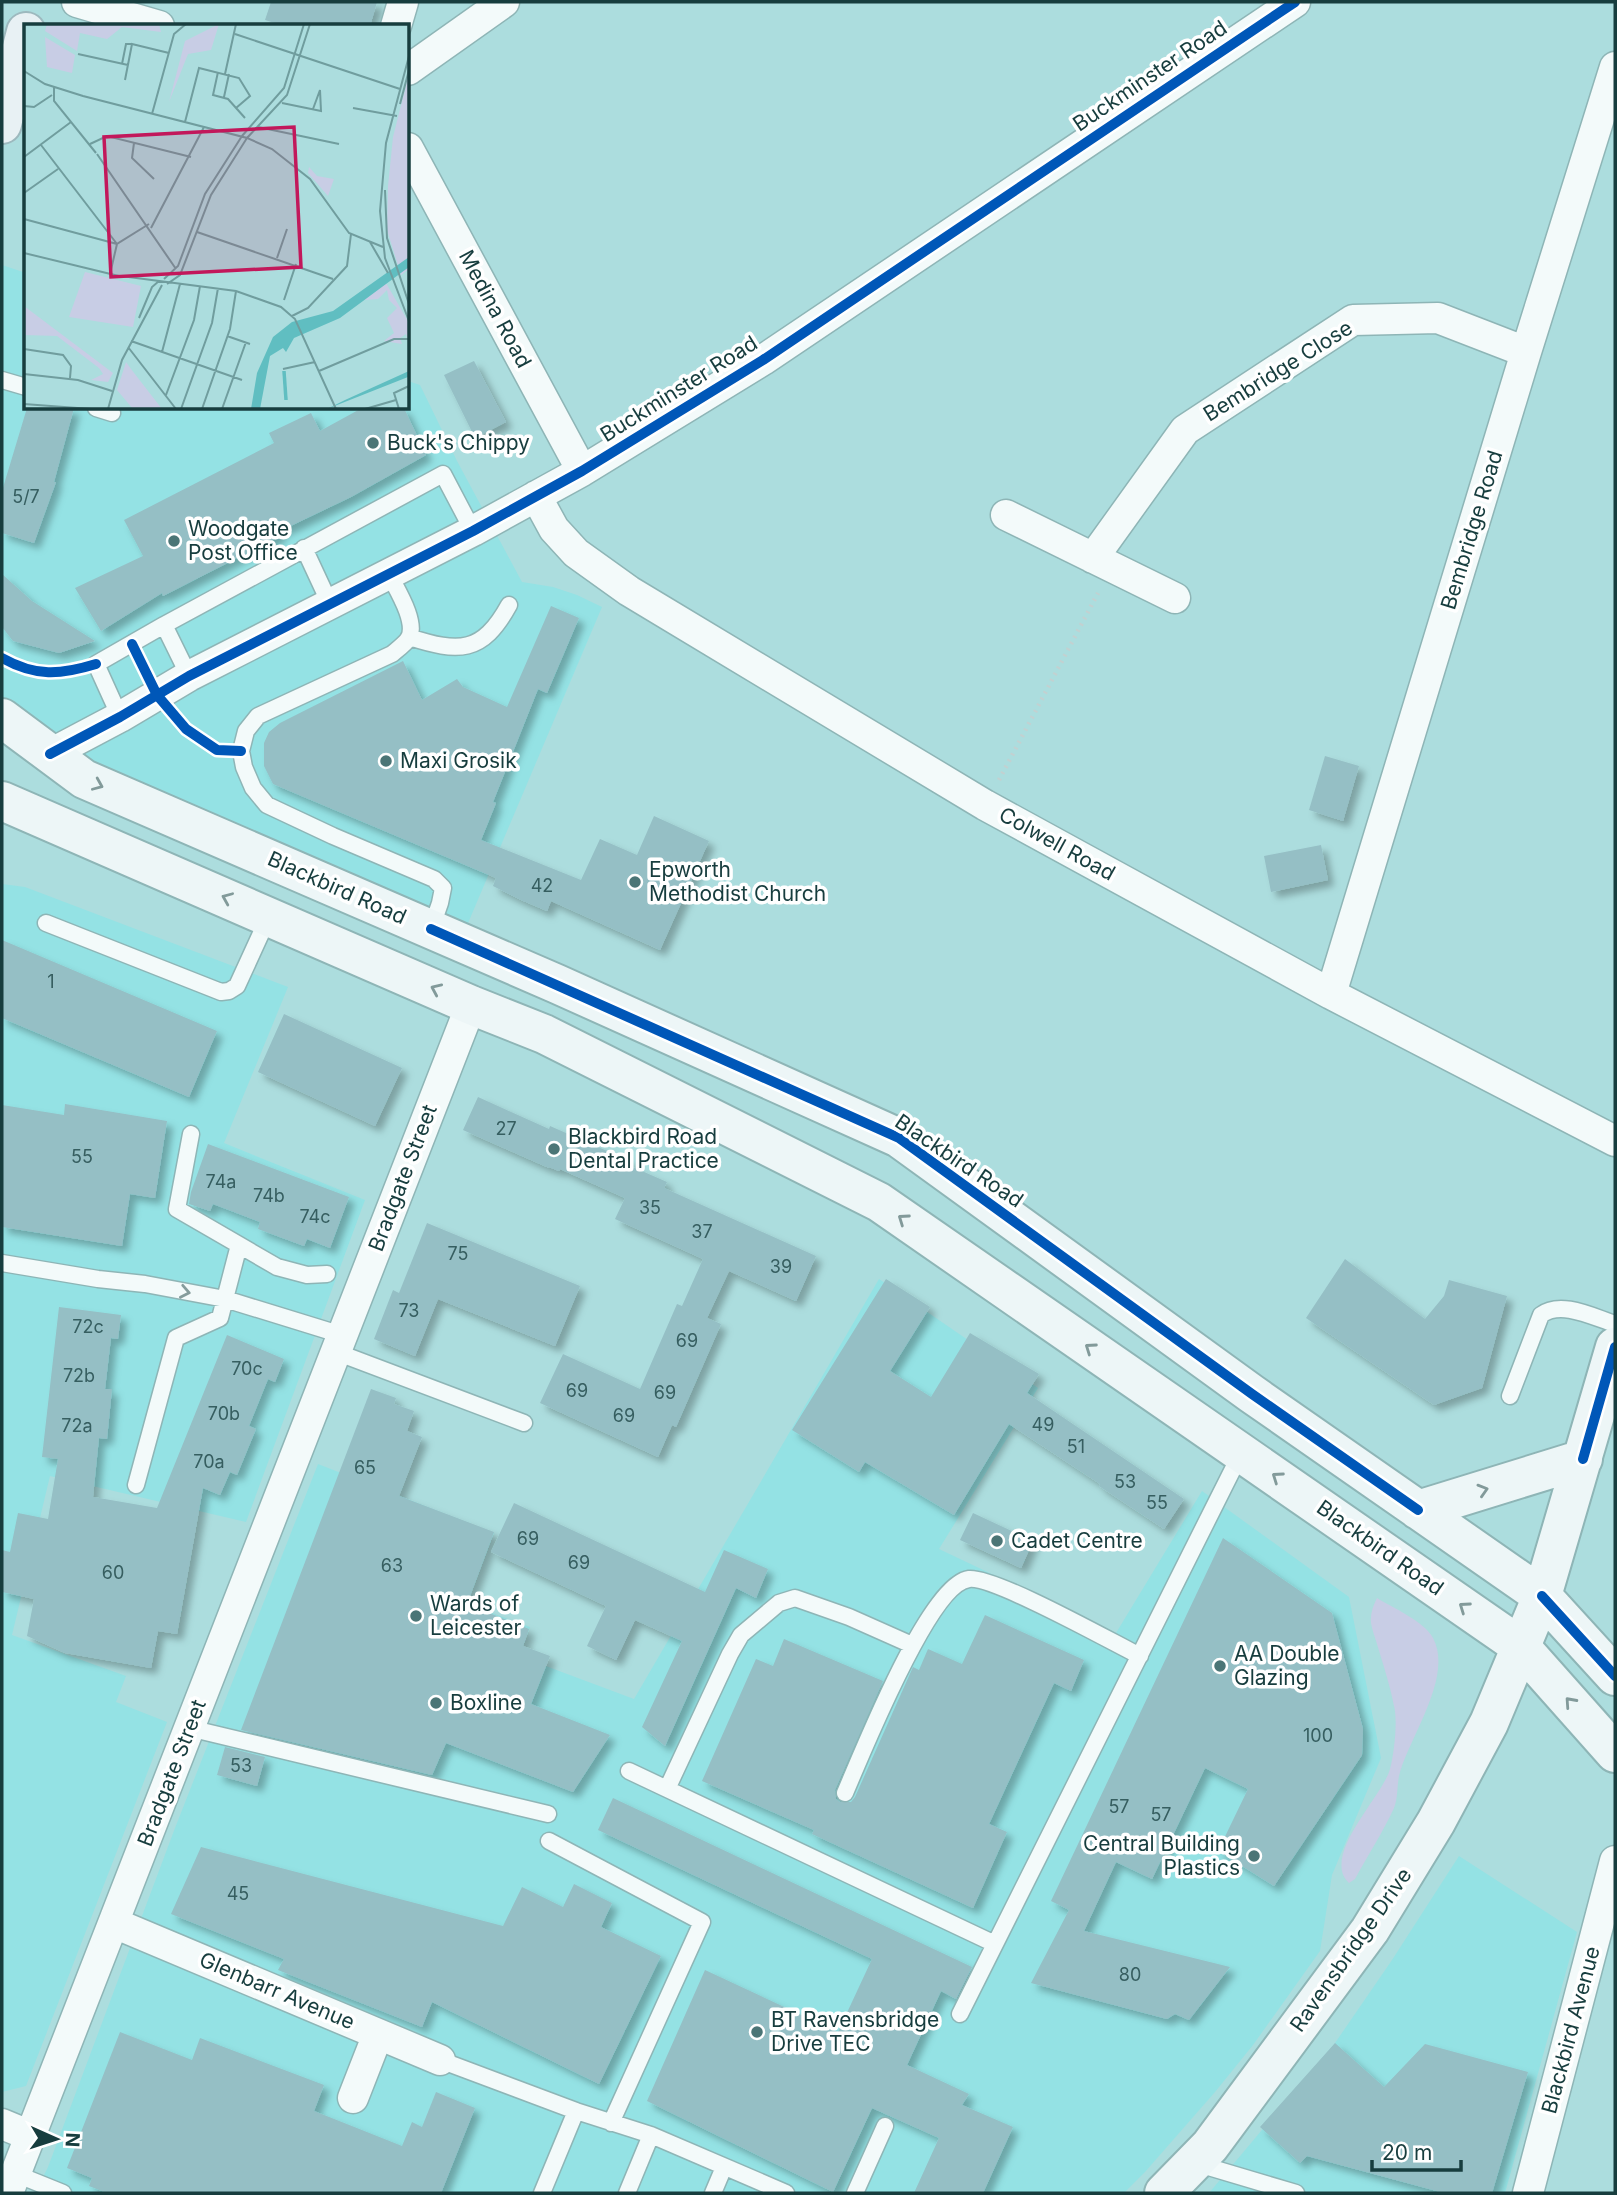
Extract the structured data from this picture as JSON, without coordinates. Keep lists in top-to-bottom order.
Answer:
{
  "streets": {
    "main road": ["Blackbird Road", "Ravensbridge Drive"],
    "street": [
      "Buckminster Road",
      "Medina Road",
      "Bembridge Close",
      "Bembridge Road",
      "Colwell Road",
      "Bradgate Street",
      "Glenbarr Avenue",
      "Blackbird Avenue"
    ]
  },
  "crossings": [
    ["Buckminster Road", "Medina Road"],
    ["Buckminster Road", "Colwell Road"],
    ["Buckminster Road", "Blackbird Road"],
    ["Bembridge Close", "Bembridge Road"],
    ["Bembridge Road", "Colwell Road"],
    ["Blackbird Road", "Bradgate Street"],
    ["Blackbird Road", "Ravensbridge Drive"],
    ["Bradgate Street", "Glenbarr Avenue"]
  ],
  "places": [
    "Buck's Chippy",
    "Woodgate Post Office",
    "Maxi Grosik",
    "Epworth Methodist Church",
    "Blackbird Road Dental Practice",
    "Cadet Centre",
    "Wards of Leicester",
    "AA Double Glazing",
    "Boxline",
    "Central Building Plastics",
    "BT Ravensbridge Drive TEC"
  ],
  "house_numbers": [
    "5/7",
    "42",
    "1",
    "27",
    "55",
    "74a",
    "74b",
    "35",
    "74c",
    "37",
    "75",
    "39",
    "73",
    "72c",
    "69",
    "70c",
    "72b",
    "69",
    "69",
    "70b",
    "69",
    "49",
    "72a",
    "51",
    "70a",
    "65",
    "53",
    "55",
    "69",
    "69",
    "63",
    "60",
    "100",
    "53",
    "57",
    "57",
    "45",
    "80"
  ],
  "scale_bar": "20 m",
  "north": "right"
}
